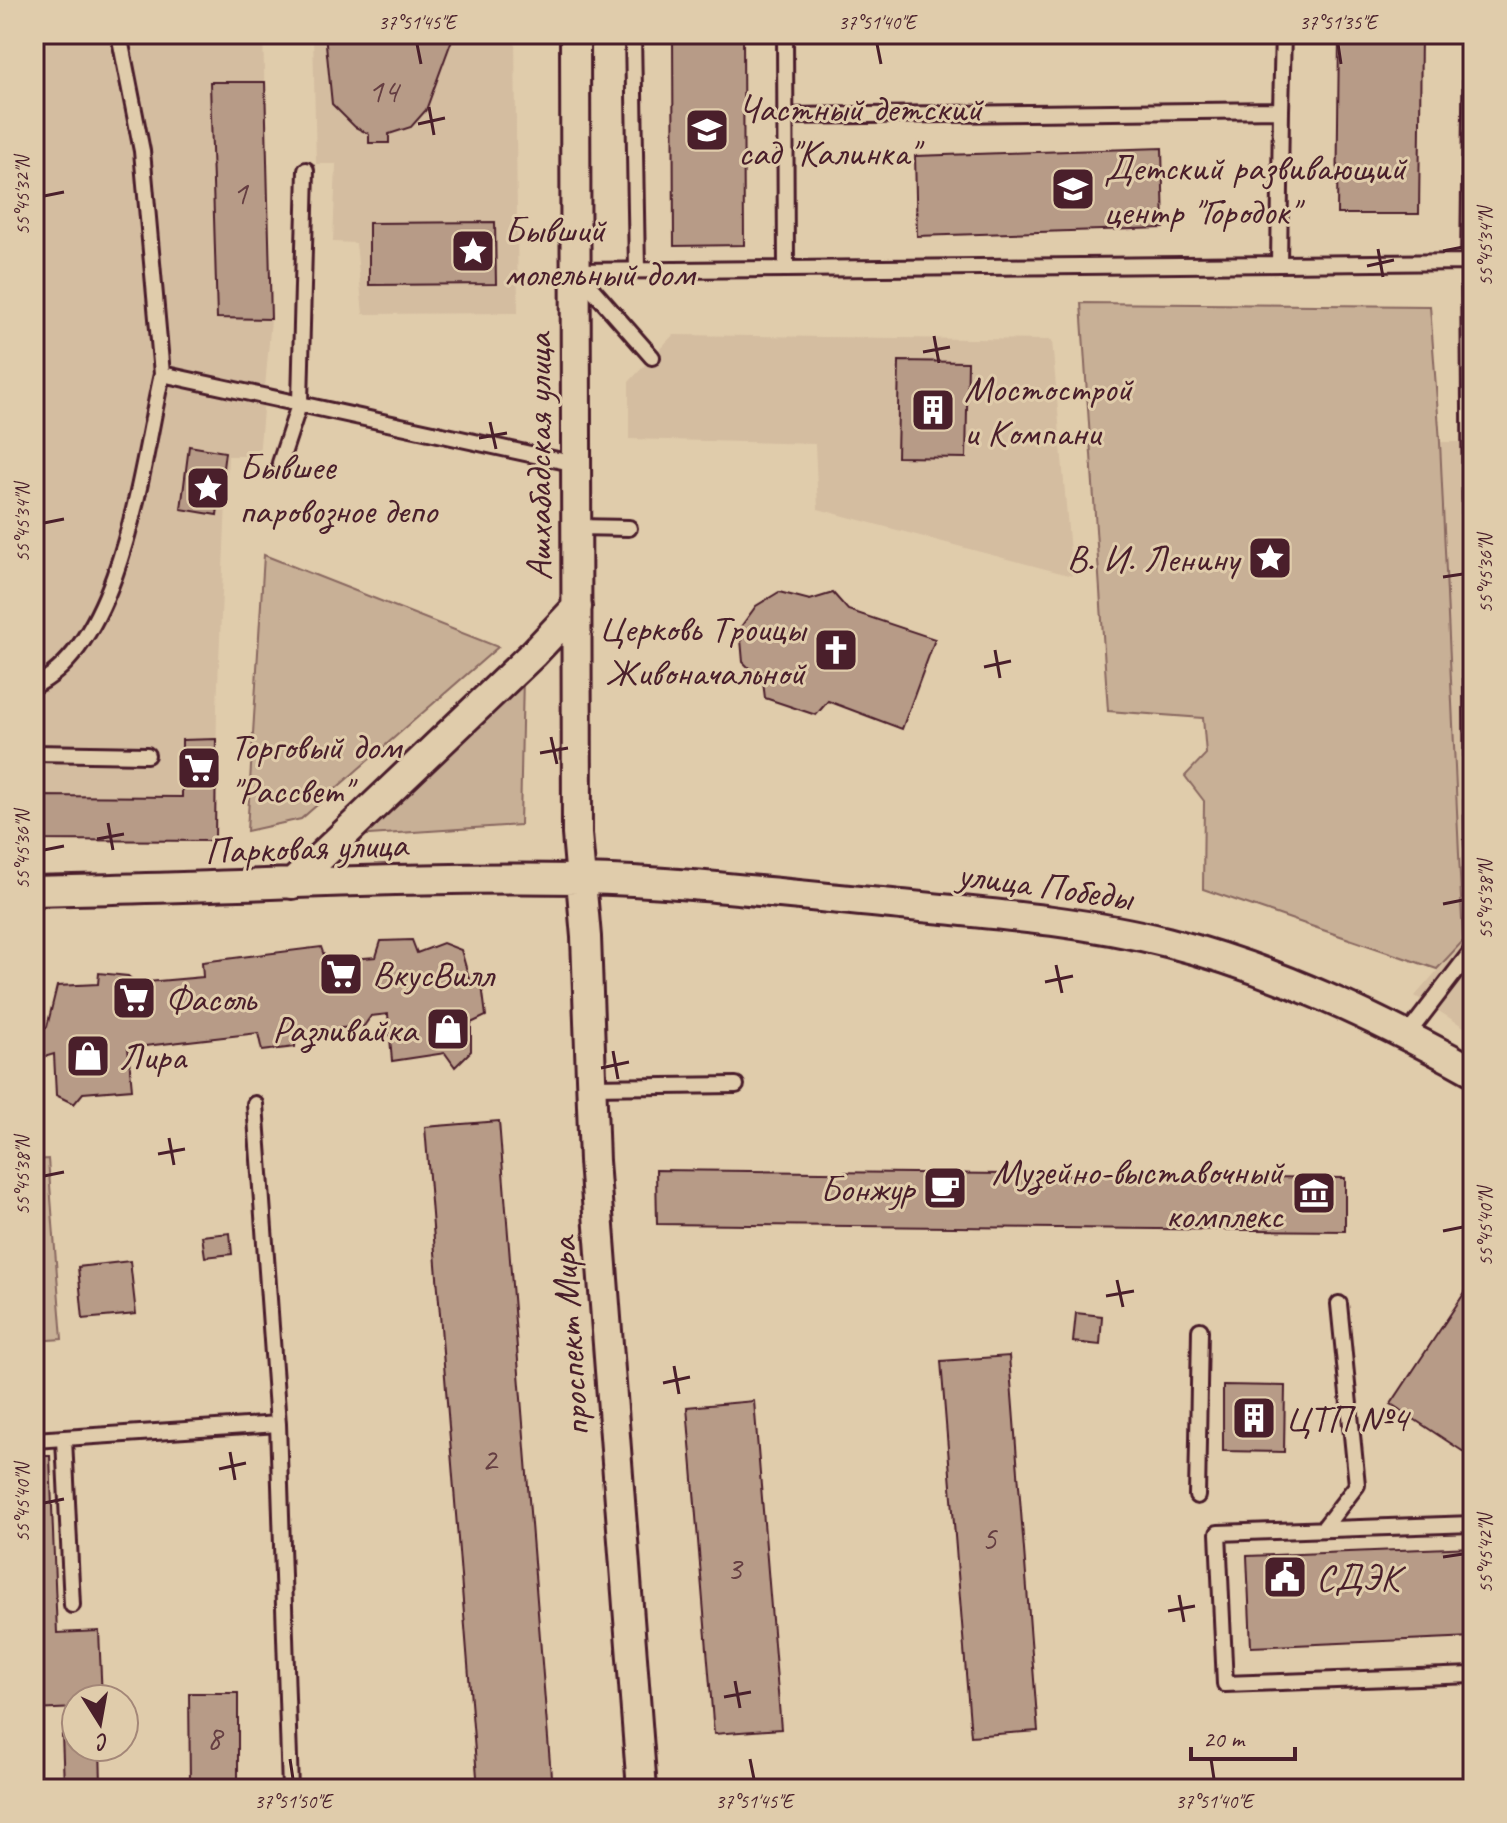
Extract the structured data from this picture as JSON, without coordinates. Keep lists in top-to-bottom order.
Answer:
{
  "streets": {
    "street": [
      "Ашхабадская улица",
      "Парковая улица",
      "улица Победы",
      "проспект Мира"
    ]
  },
  "crossings": [
    ["Ашхабадская улица", "Парковая улица"],
    ["Ашхабадская улица", "улица Победы"],
    ["Ашхабадская улица", "проспект Мира"],
    ["Парковая улица", "улица Победы"],
    ["Парковая улица", "проспект Мира"],
    ["улица Победы", "проспект Мира"]
  ],
  "places": {
    "school or university": ["Частный детский сад \"Калинка\"", "Детский развивающий центр \"Городок\""],
    "place": ["Бывший молельный дом", "Бывшее паровозное депо", "В. И. Ленину"],
    "building": ["Мостострой и Компани", "ЦТП №4"],
    "church": ["Церковь Троицы Живоначальной"],
    "supermarket": ["Торговый дом \"Рассвет\"", "ВкусВилл", "Фасоль"],
    "shop": ["Разливайка", "Лира"],
    "cafe": ["Бонжур"],
    "museum": ["Музейно-выставочный комплекс"],
    "public building": ["СДЭК"]
  },
  "house_numbers": [
    "14",
    "1",
    "2",
    "5",
    "3",
    "8"
  ],
  "scale_bar": "20 m",
  "north": "bottom",
  "coordinates": [
    "37°51'45\"E",
    "37°51'40\"E",
    "37°51'35\"E",
    "55°45'32\"N",
    "55°45'34\"N",
    "55°45'36\"N",
    "55°45'38\"N",
    "55°45'40\"N",
    "55°45'42\"N",
    "37°51'50\"E"
  ]
}
